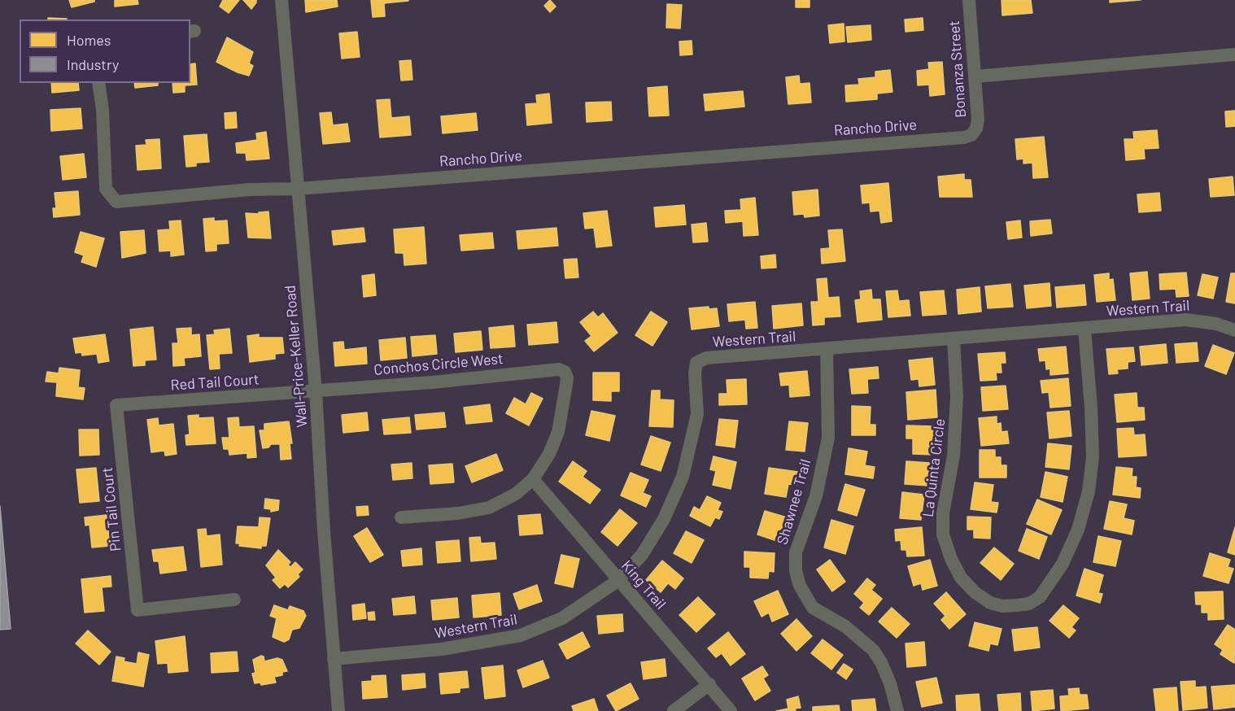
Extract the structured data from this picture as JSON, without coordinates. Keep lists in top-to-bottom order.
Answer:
{
  "streets": {
    "street": [
      "Bonanza Street",
      "Rancho Drive",
      "Western Trail",
      "Wall-Price-Keller Road",
      "Conchos Circle West",
      "Red Tail Court",
      "La Quinta Circle",
      "Shawnee Trail",
      "Pin Tail Court",
      "King Trail"
    ]
  },
  "crossings": [
    ["Bonanza Street", "Rancho Drive"],
    ["Rancho Drive", "Wall-Price-Keller Road"],
    ["Western Trail", "Wall-Price-Keller Road"],
    ["Western Trail", "La Quinta Circle"],
    ["Western Trail", "Shawnee Trail"],
    ["Western Trail", "King Trail"],
    ["Wall-Price-Keller Road", "Conchos Circle West"],
    ["Wall-Price-Keller Road", "Red Tail Court"],
    ["Conchos Circle West", "Red Tail Court"],
    ["Conchos Circle West", "King Trail"],
    ["Red Tail Court", "Pin Tail Court"]
  ],
  "legend": ["Homes", "Industry"]
}
